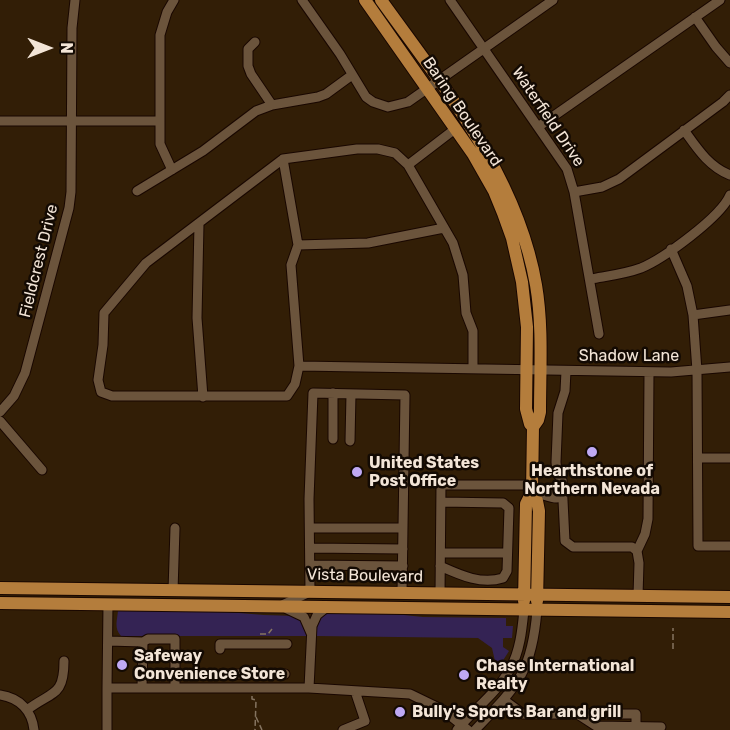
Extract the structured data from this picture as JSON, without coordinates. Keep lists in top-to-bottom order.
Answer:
{
  "streets": {
    "main road": ["Baring Boulevard", "Vista Boulevard"],
    "street": ["Waterfield Drive", "Fieldcrest Drive", "Shadow Lane"]
  },
  "crossings": [
    ["Baring Boulevard", "Shadow Lane"],
    ["Baring Boulevard", "Vista Boulevard"]
  ],
  "places": [
    "Hearthstone of Northern Nevada",
    "United States Post Office",
    "Safeway Convenience Store",
    "Chase International Realty",
    "Bully's Sports Bar and grill"
  ],
  "north": "right"
}
